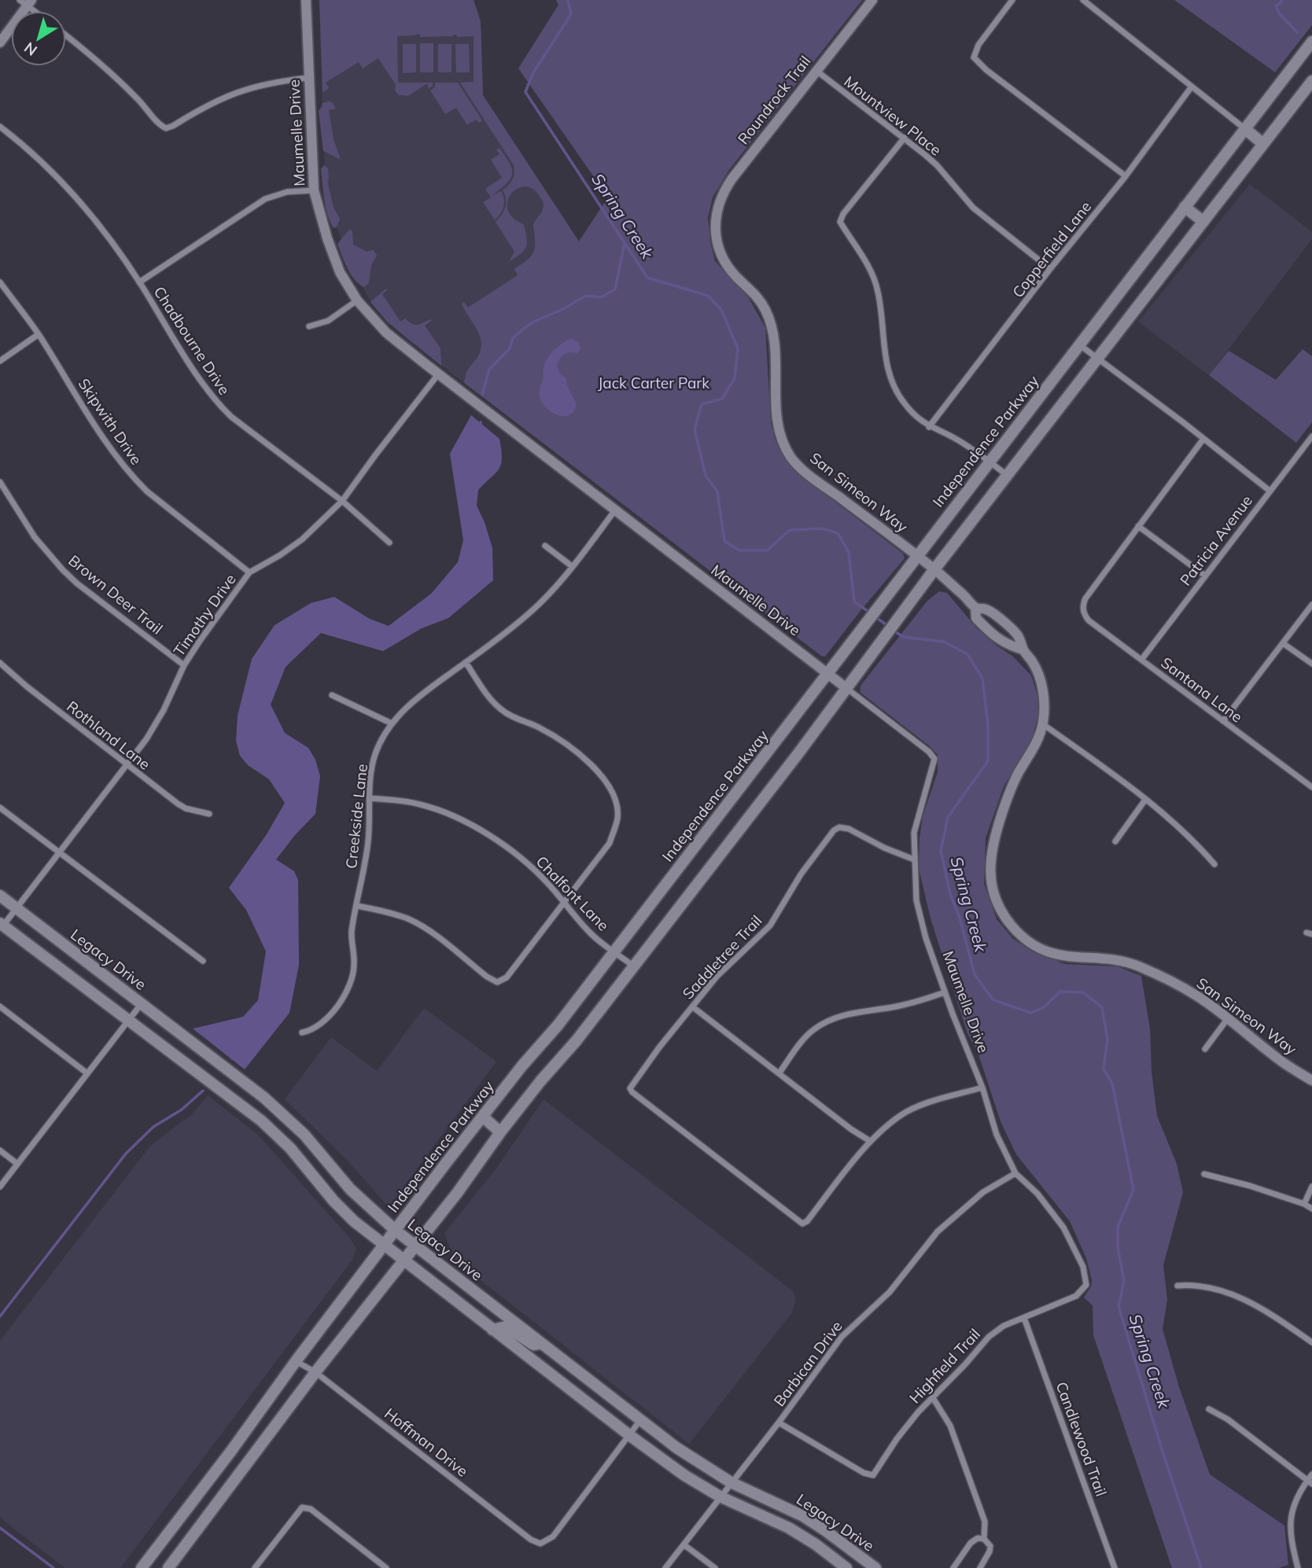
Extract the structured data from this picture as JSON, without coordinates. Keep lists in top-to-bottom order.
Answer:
{
  "streets": {
    "main road": ["Independence Parkway", "Legacy Drive"],
    "street": [
      "Roundrock Trail",
      "Mountview Place",
      "Maumelle Drive",
      "Copperfield Lane",
      "Chadbourne Drive",
      "Skipwith Drive",
      "San Simeon Way",
      "Patricia Avenue",
      "Brown Deer Trail",
      "Timothy Drive",
      "Santana Lane",
      "Rothland Lane",
      "Creekside Lane",
      "Chalfont Lane",
      "Saddletree Trail",
      "Barbican Drive",
      "Highfield Trail",
      "Candlewood Trail",
      "Hoffman Drive"
    ]
  },
  "crossings": [
    ["Roundrock Trail", "Mountview Place"],
    ["Roundrock Trail", "San Simeon Way"],
    ["Mountview Place", "Copperfield Lane"],
    ["Maumelle Drive", "Independence Parkway"],
    ["Maumelle Drive", "Timothy Drive"],
    ["Maumelle Drive", "Creekside Lane"],
    ["Maumelle Drive", "Saddletree Trail"],
    ["Maumelle Drive", "Barbican Drive"],
    ["Maumelle Drive", "Highfield Trail"],
    ["Chadbourne Drive", "Timothy Drive"],
    ["Skipwith Drive", "Timothy Drive"],
    ["Independence Parkway", "San Simeon Way"],
    ["Independence Parkway", "Chalfont Lane"],
    ["Independence Parkway", "Legacy Drive"],
    ["Independence Parkway", "Hoffman Drive"],
    ["Patricia Avenue", "Santana Lane"],
    ["Brown Deer Trail", "Timothy Drive"],
    ["Timothy Drive", "Rothland Lane"],
    ["Timothy Drive", "Legacy Drive"],
    ["Creekside Lane", "Chalfont Lane"],
    ["Legacy Drive", "Barbican Drive"],
    ["Legacy Drive", "Hoffman Drive"],
    ["Barbican Drive", "Highfield Trail"],
    ["Highfield Trail", "Candlewood Trail"]
  ],
  "water": ["Spring Creek"],
  "parks": ["Jack Carter Park"],
  "north": "bottom left"
}
